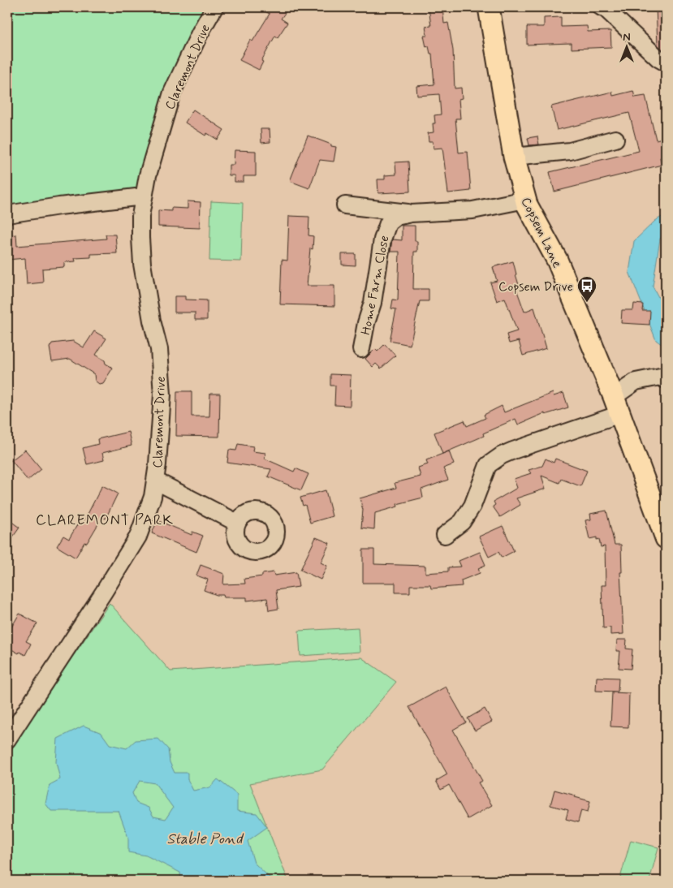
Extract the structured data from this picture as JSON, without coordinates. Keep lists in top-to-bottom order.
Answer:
{
  "streets": {
    "main road": ["Copsem Lane"],
    "street": ["Claremont Drive", "Home Farm Close"]
  },
  "crossings": [
    ["Copsem Lane", "Home Farm Close"]
  ],
  "districts": ["CLAREMONT PARK"],
  "water": ["Stable Pond"],
  "places": {
    "bus stop": ["Copsem Drive"]
  },
  "north": "top"
}
